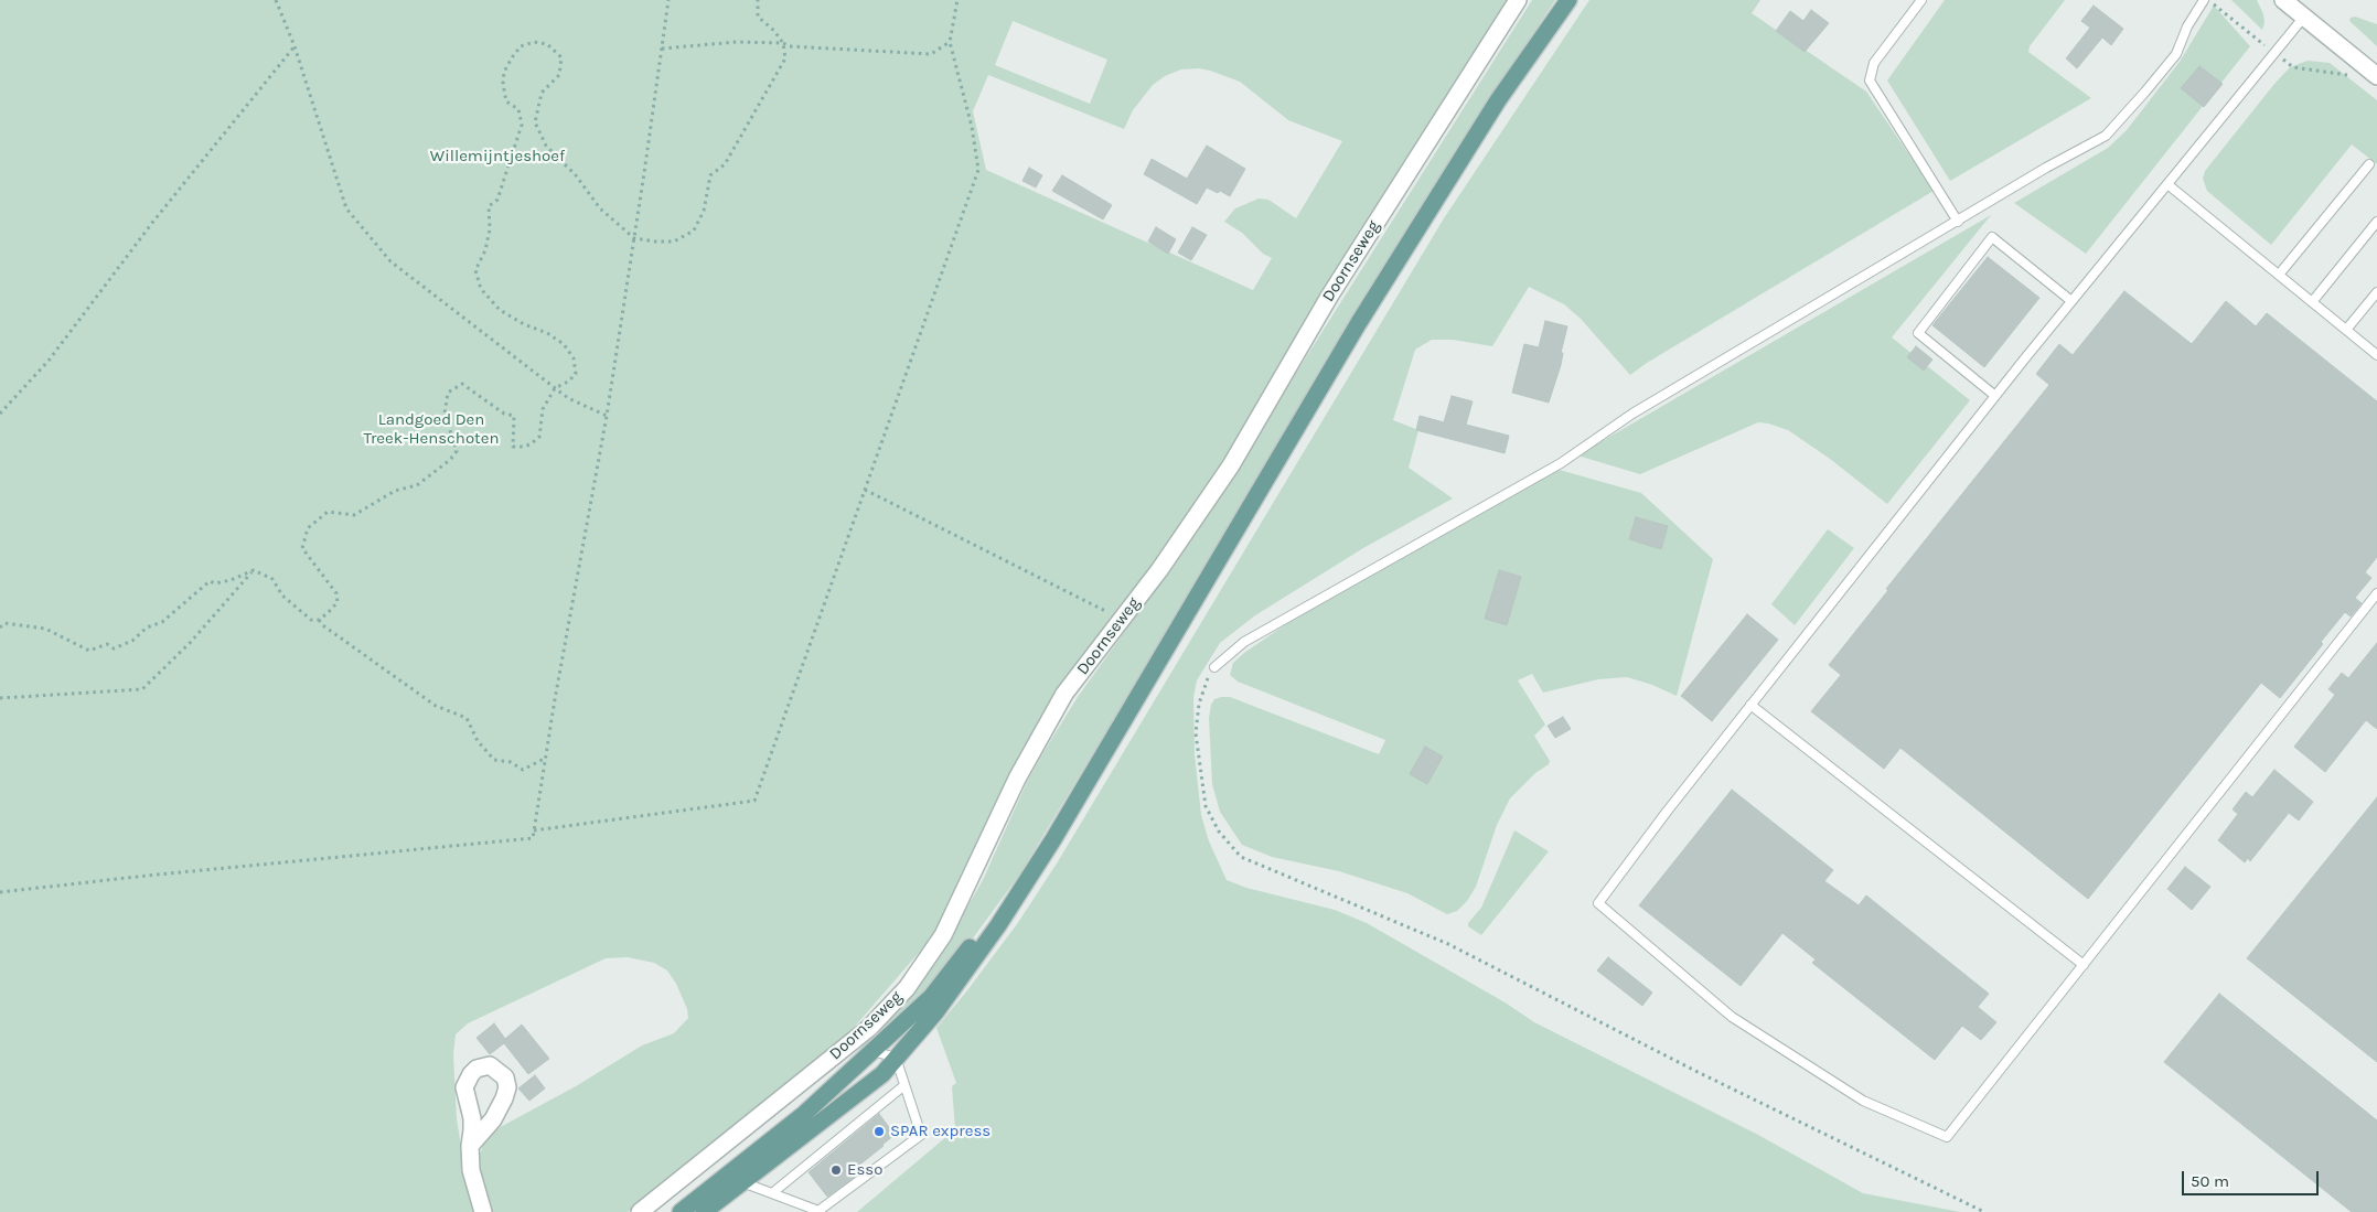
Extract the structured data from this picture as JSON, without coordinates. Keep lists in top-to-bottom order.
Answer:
{
  "streets": {
    "main road": ["Doornseweg"]
  },
  "parks": ["Willemijntjeshoef", "Landgoed Den Treek-Henschoten"],
  "places": ["SPAR express", "Esso"],
  "scale_bar": "50 m"
}
